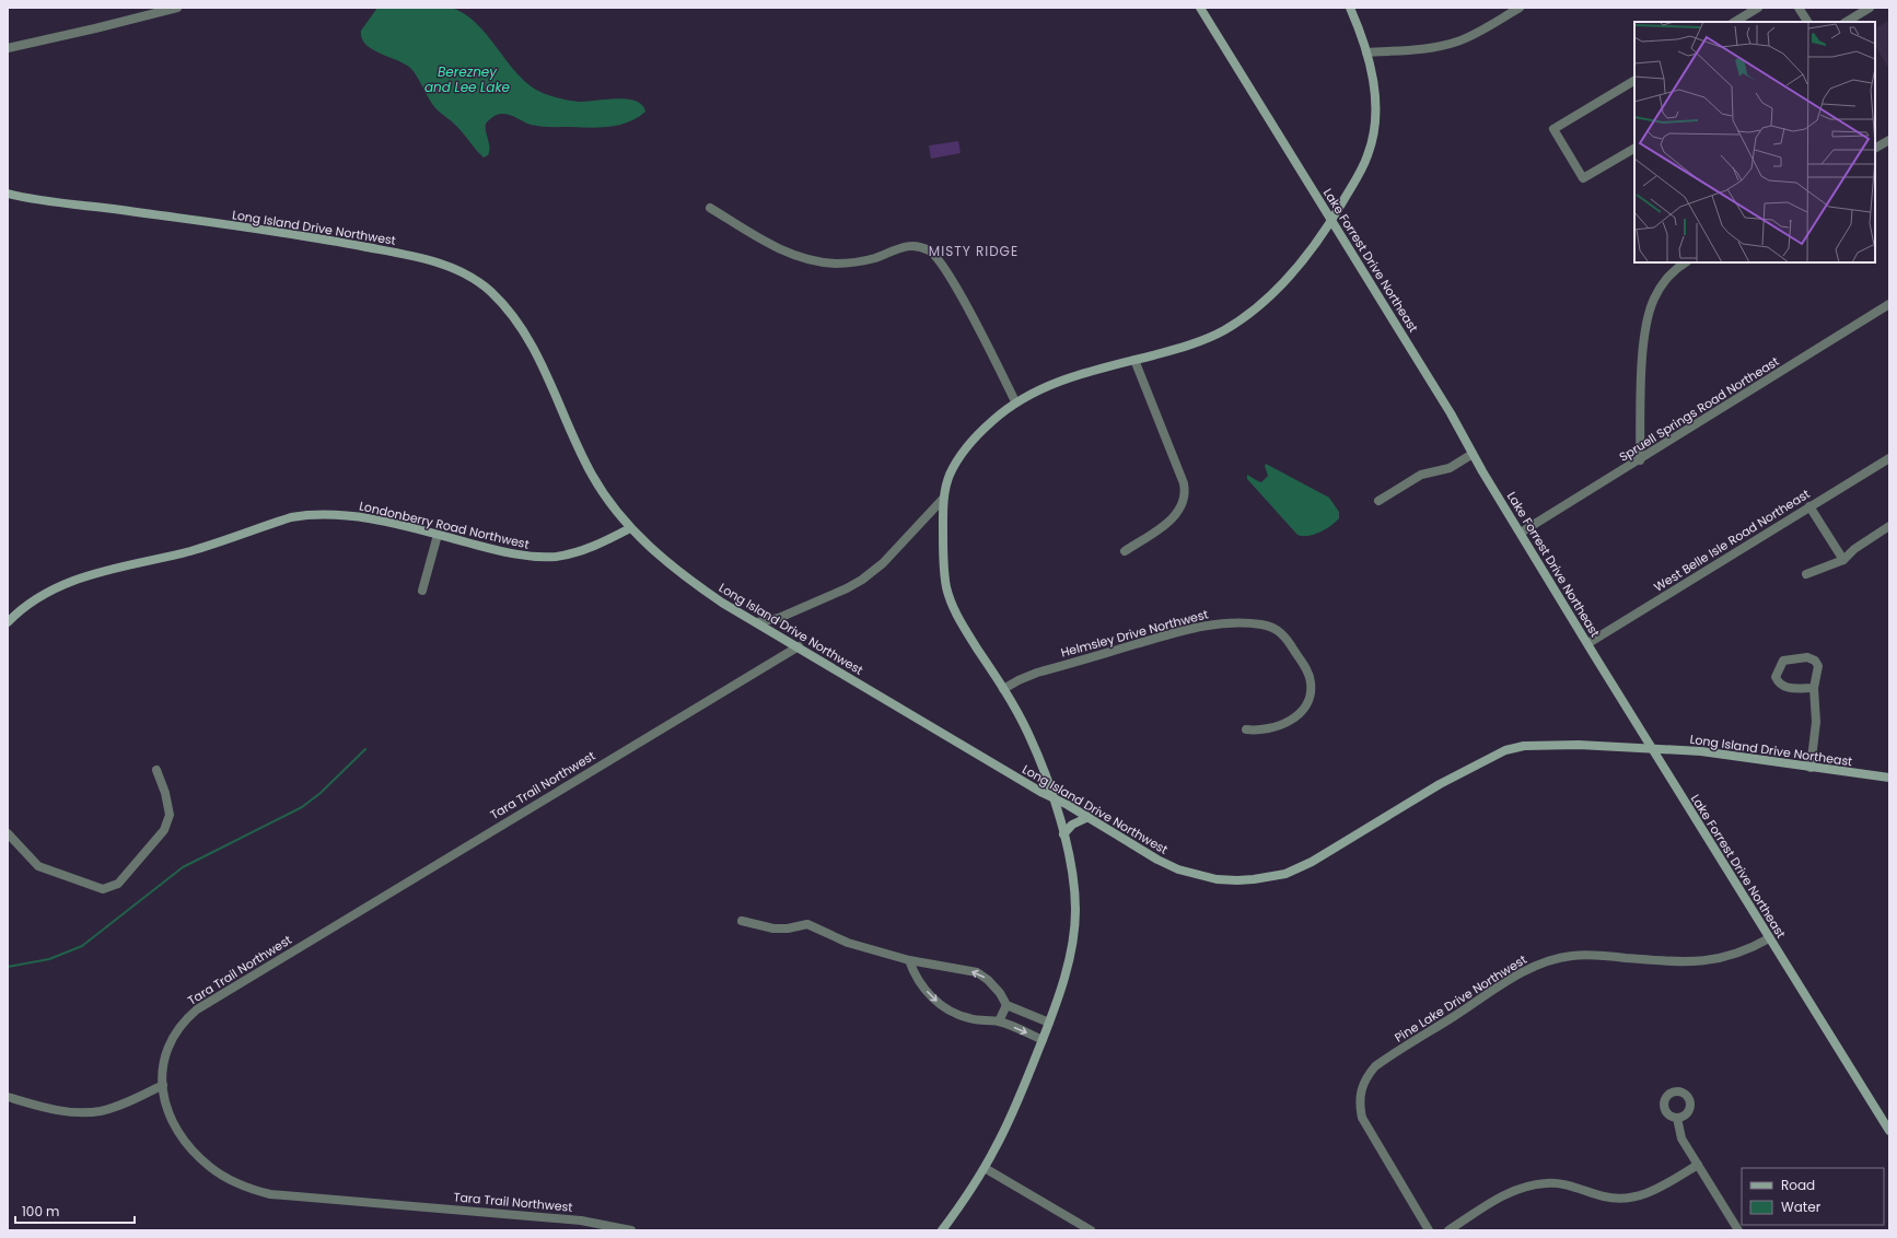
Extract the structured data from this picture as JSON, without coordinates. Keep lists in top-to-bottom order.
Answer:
{
  "streets": {
    "street": [
      "Long Island Drive Northwest",
      "Lake Forrest Drive Northeast",
      "Spruell Springs Road Northeast",
      "Londonberry Road Northwest",
      "West Belle Isle Road Northeast",
      "Helmsley Drive Northwest",
      "Long Island Drive Northeast",
      "Tara Trail Northwest",
      "Pine Lake Drive Northwest"
    ]
  },
  "crossings": [
    ["Long Island Drive Northwest", "Lake Forrest Drive Northeast"],
    ["Long Island Drive Northwest", "Londonberry Road Northwest"],
    ["Long Island Drive Northwest", "Long Island Drive Northeast"],
    ["Long Island Drive Northwest", "Tara Trail Northwest"],
    ["Lake Forrest Drive Northeast", "Spruell Springs Road Northeast"],
    ["Lake Forrest Drive Northeast", "West Belle Isle Road Northeast"],
    ["Lake Forrest Drive Northeast", "Long Island Drive Northeast"],
    ["Lake Forrest Drive Northeast", "Pine Lake Drive Northwest"]
  ],
  "districts": ["MISTY RIDGE"],
  "water": ["Berezney and Lee Lake"],
  "legend": ["Road", "Water"],
  "scale_bar": "100 m"
}
